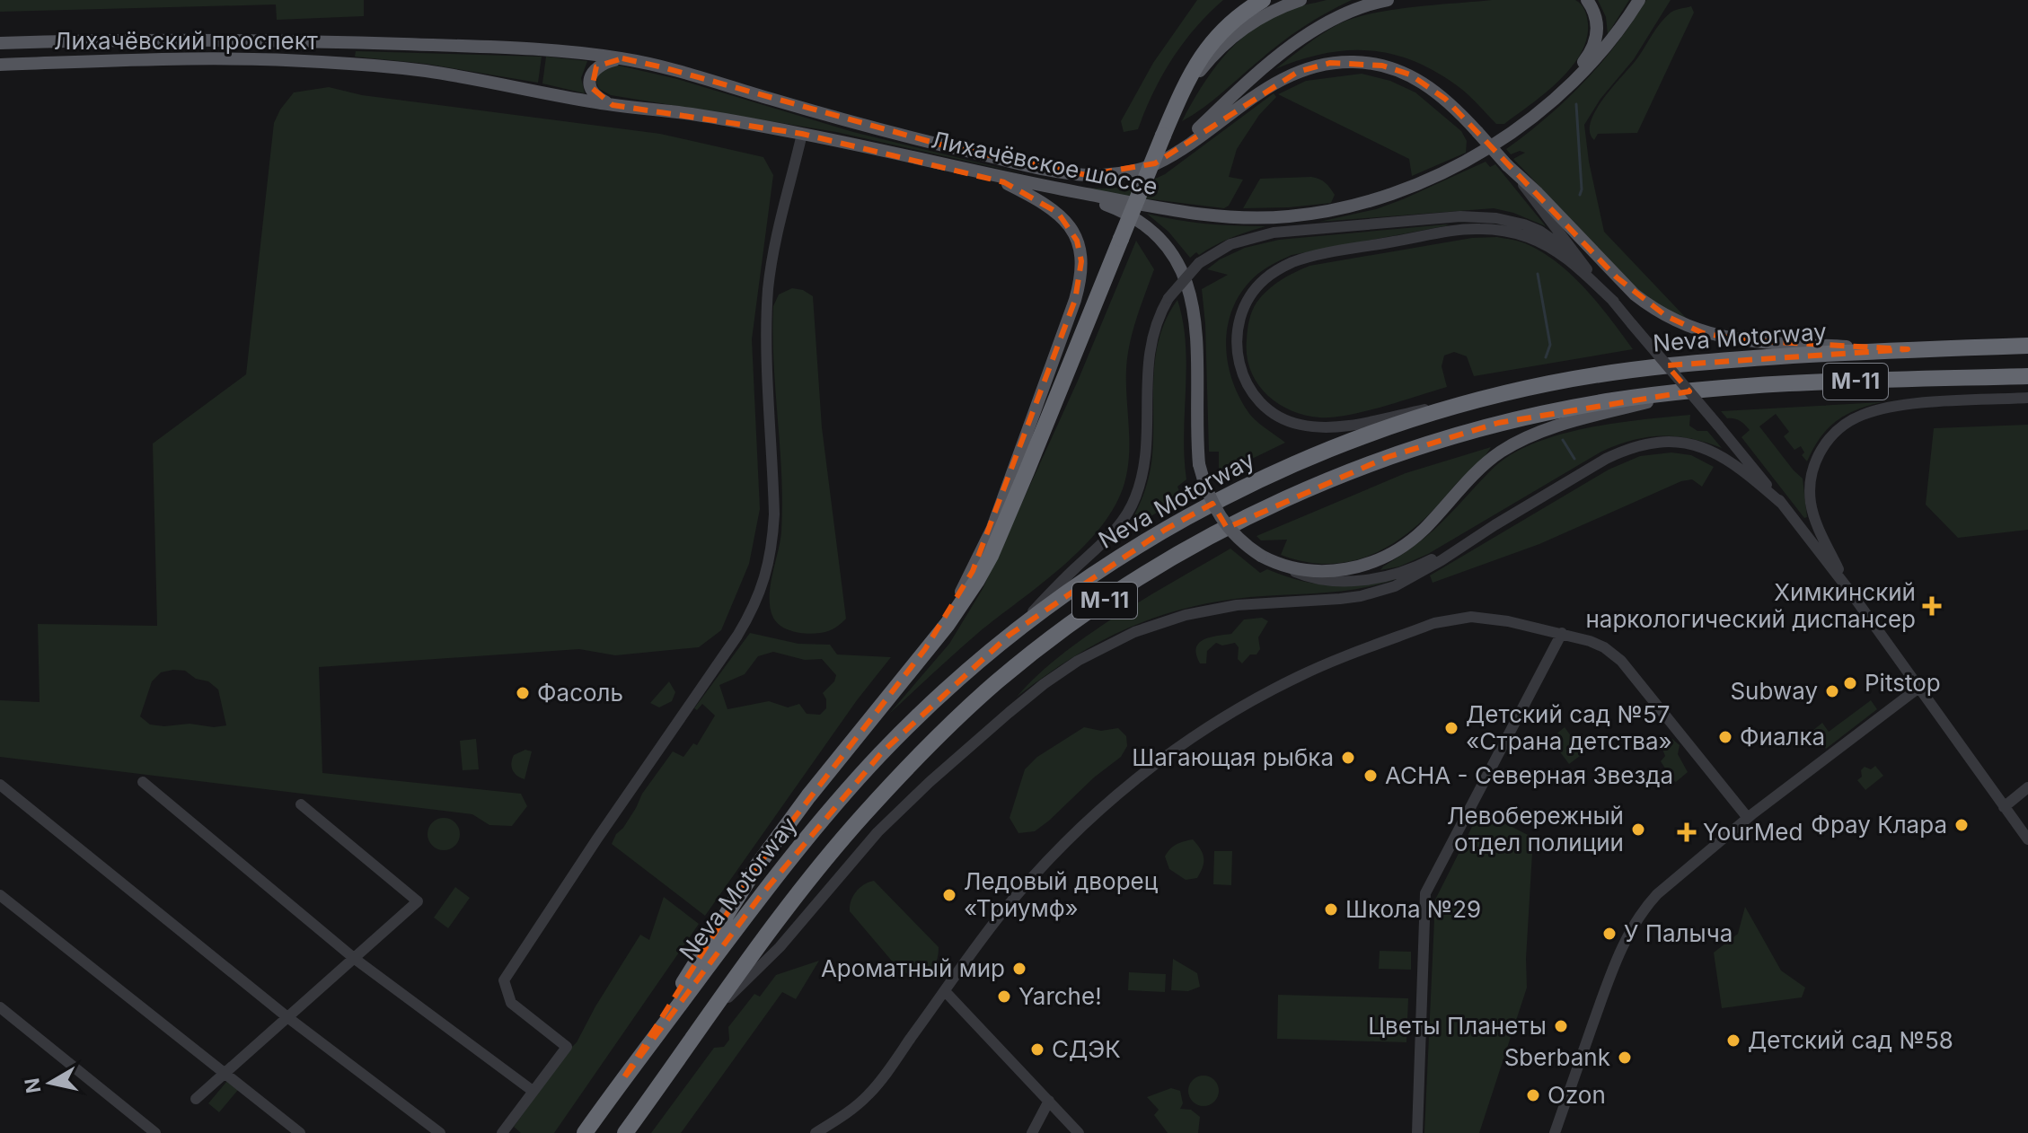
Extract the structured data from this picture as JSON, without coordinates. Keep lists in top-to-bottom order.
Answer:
{
  "streets": {
    "highway": ["Neva Motorway", "М-11"],
    "main road": ["Лихачёвский проспект", "Лихачёвское шоссе"]
  },
  "crossings": [
    ["Лихачёвский проспект", "Лихачёвское шоссе"]
  ],
  "places": {
    "health": ["Химкинский наркологический диспансер", "YourMed"],
    "other": [
      "Pitstop",
      "Subway",
      "Фасоль",
      "Детский сад №57 «Страна детства»",
      "Фиалка",
      "Шагающая рыбка",
      "АСНА - Северная Звезда",
      "Фрау Клара",
      "Левобережный отдел полиции",
      "Ледовый дворец «Триумф»",
      "Школа №29",
      "У Палыча",
      "Ароматный мир",
      "Yarche!",
      "Цветы Планеты",
      "Детский сад №58",
      "СДЭК",
      "Sberbank",
      "Ozon"
    ]
  },
  "north": "left"
}
